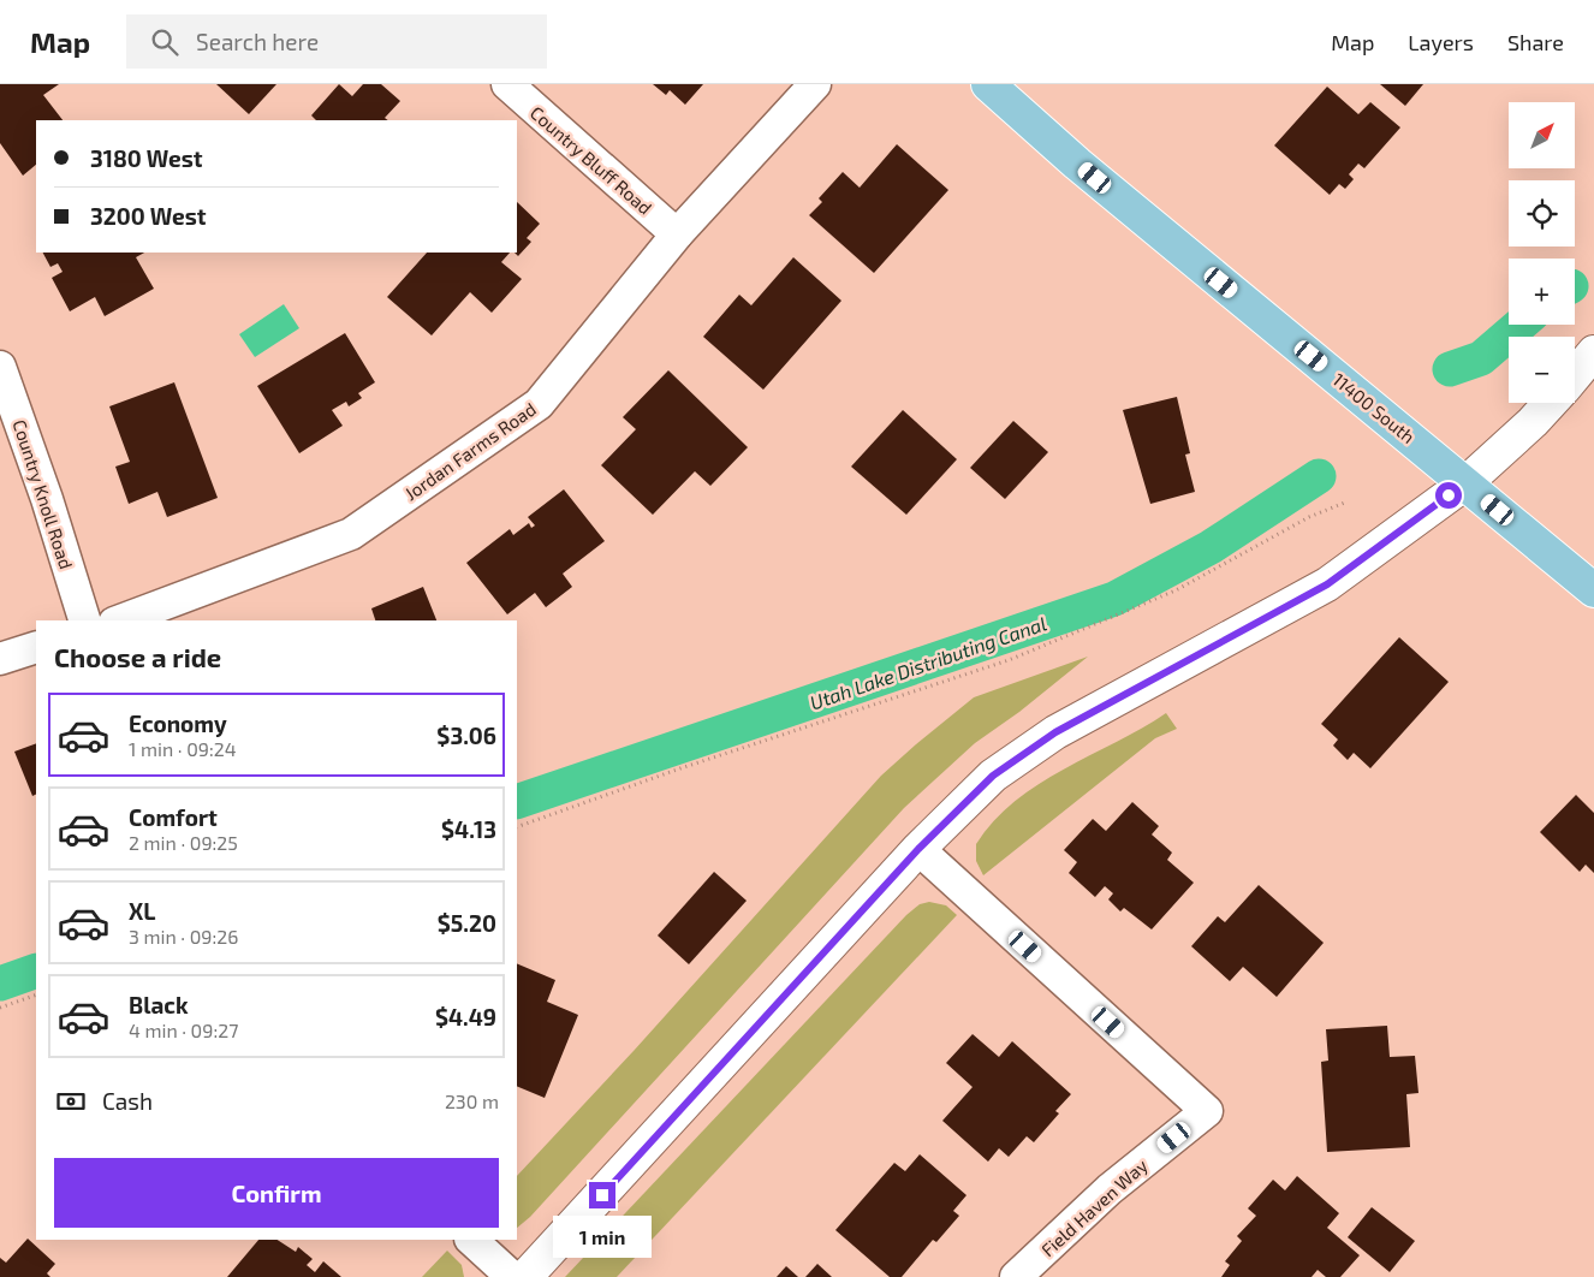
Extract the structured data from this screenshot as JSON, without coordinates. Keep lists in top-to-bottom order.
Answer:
{
  "streets": {
    "main road": ["11400 South"],
    "street": [
      "Country Bluff Road",
      "Jordan Farms Road",
      "Country Knoll Road",
      "Field Haven Way"
    ]
  },
  "crossings": [
    ["Country Bluff Road", "Jordan Farms Road"]
  ],
  "water": ["Utah Lake Distributing Canal"],
  "north": "top right",
  "page": {
    "header": "Map",
    "search": "Search here",
    "nav": ["Map", "Layers", "Share"],
    "map_buttons": ["+", "−"],
    "banner": ["3180 West", "3200 West"],
    "heading": "Choose a ride",
    "list": [
      {
        "name": "Economy",
        "note": "1 min · 09:24",
        "value": "$3.06"
      },
      {
        "name": "Comfort",
        "note": "2 min · 09:25",
        "value": "$4.13"
      },
      {
        "name": "XL",
        "note": "3 min · 09:26",
        "value": "$5.20"
      },
      {
        "name": "Black",
        "note": "4 min · 09:27",
        "value": "$4.49"
      }
    ],
    "pay": ["Cash", "230 m"],
    "buttons": "Confirm",
    "bubble": "1 min"
  }
}
